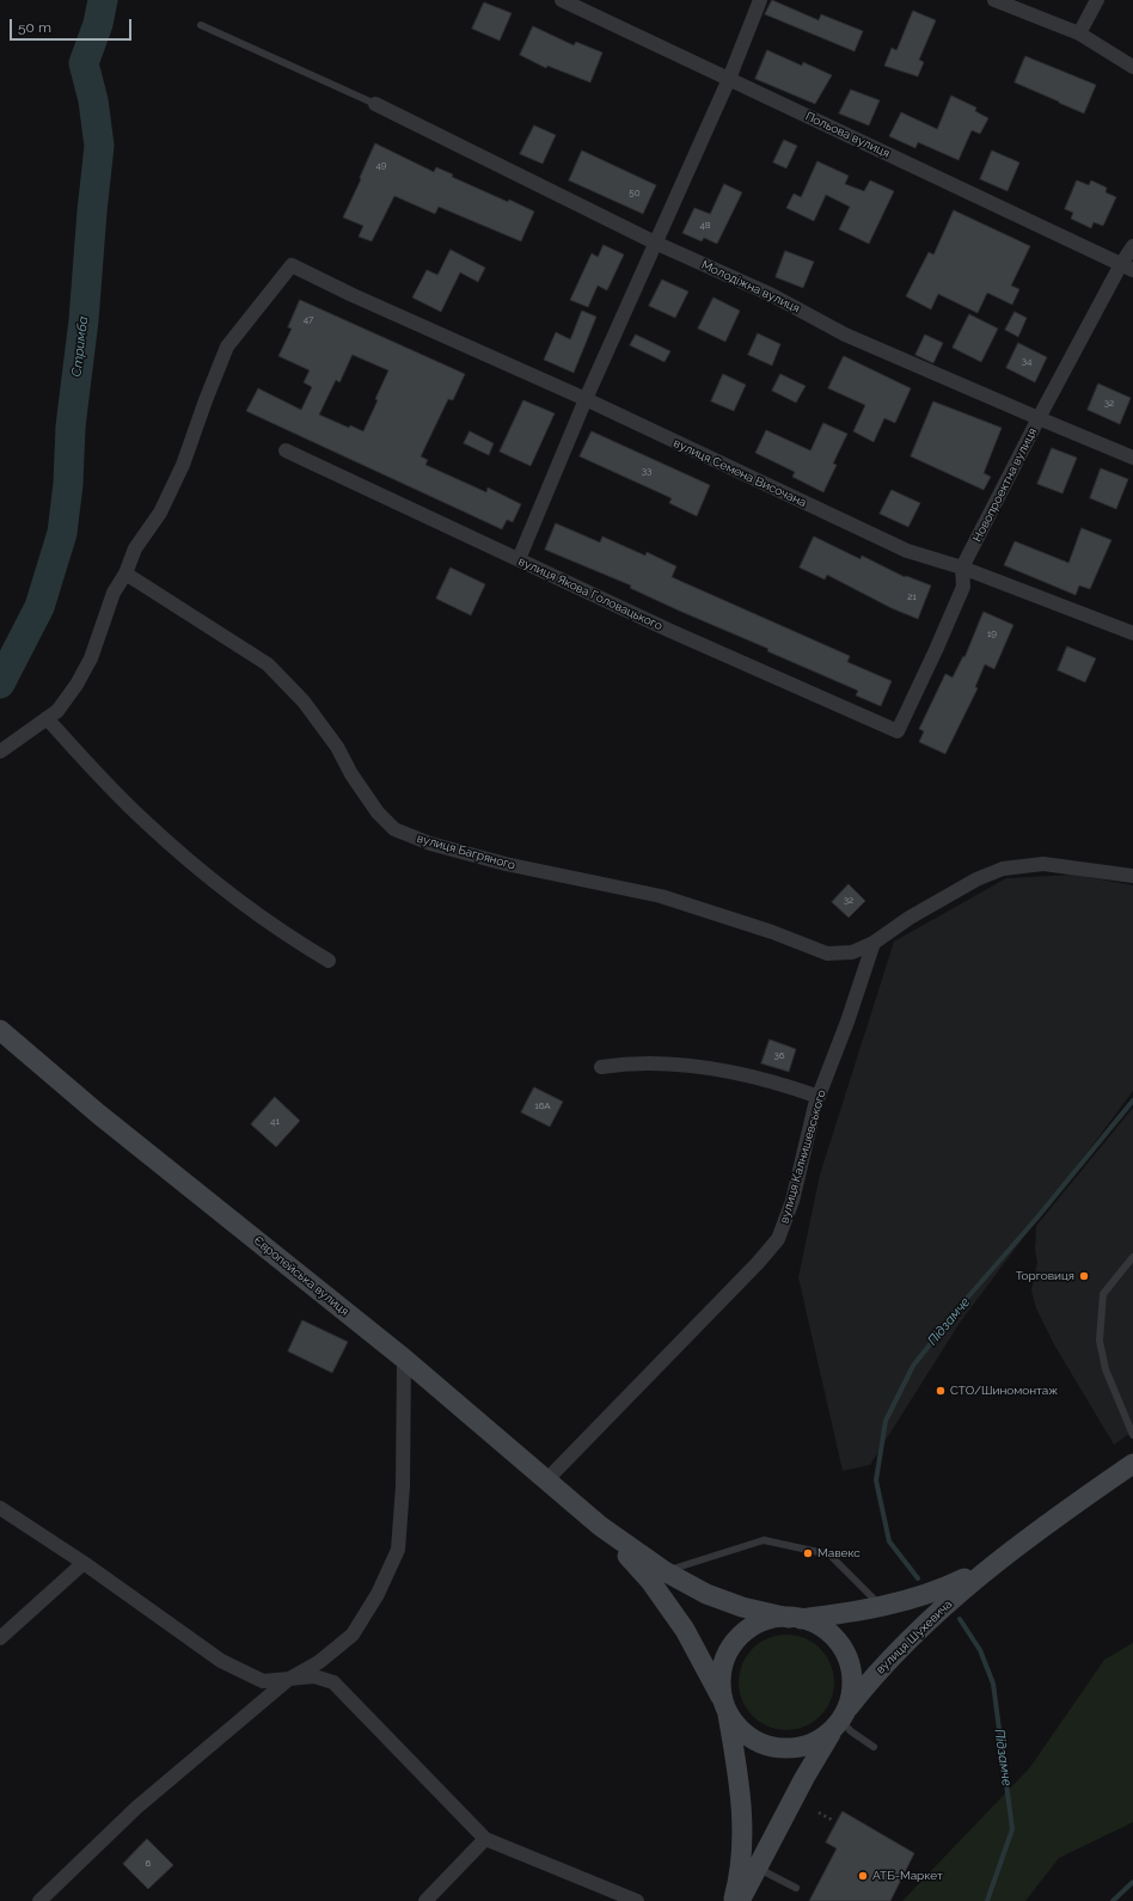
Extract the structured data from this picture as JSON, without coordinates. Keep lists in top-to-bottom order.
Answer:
{
  "streets": {
    "main road": ["Європейська вулиця", "вулиця Шухевича"],
    "street": [
      "Польова вулиця",
      "Молодіжна вулиця",
      "вулиця Семена Височана",
      "Новопроектна вулиця",
      "вулиця Якова Головацького",
      "вулиця Багряного",
      "вулиця Калнишевського"
    ]
  },
  "crossings": [
    ["Польова вулиця", "Новопроектна вулиця"],
    ["Молодіжна вулиця", "Новопроектна вулиця"],
    ["вулиця Семена Височана", "Новопроектна вулиця"],
    ["вулиця Семена Височана", "вулиця Багряного"],
    ["Новопроектна вулиця", "вулиця Якова Головацького"],
    ["вулиця Багряного", "вулиця Калнишевського"],
    ["вулиця Калнишевського", "Європейська вулиця"]
  ],
  "water": ["Стримба", "Підзамче"],
  "places": [
    "Торговиця",
    "СТО/Шиномонтаж",
    "Мавекс",
    "АТБ-Маркет"
  ],
  "house_numbers": [
    "49",
    "50",
    "48",
    "47",
    "34",
    "32",
    "33",
    "21",
    "19",
    "32",
    "36",
    "16А",
    "41",
    "6"
  ],
  "scale_bar": "50 m"
}
